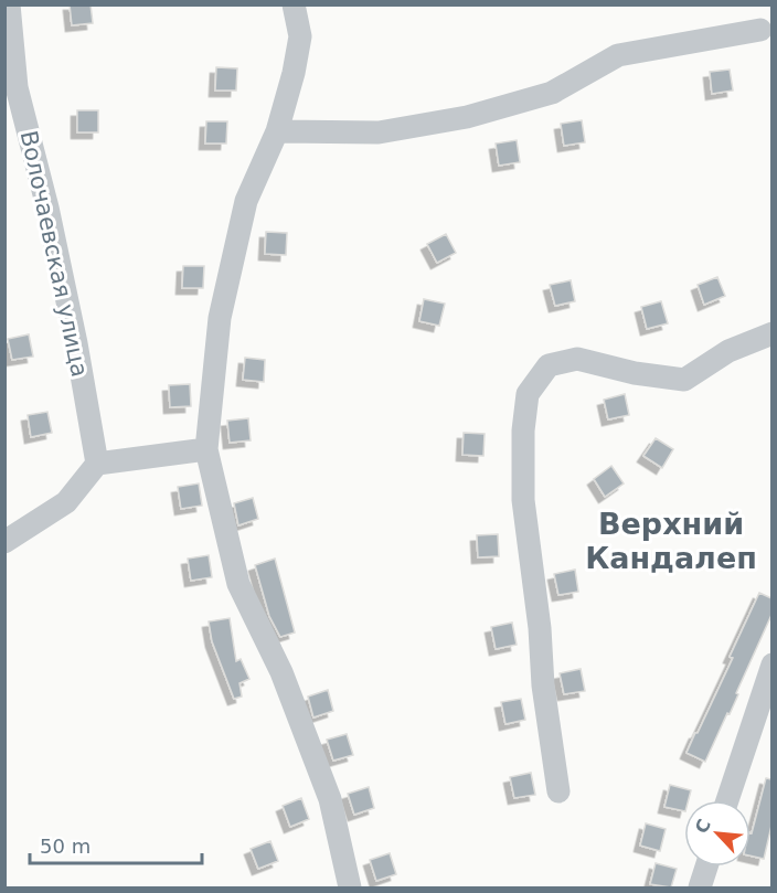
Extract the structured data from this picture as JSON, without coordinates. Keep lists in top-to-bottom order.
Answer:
{
  "streets": {
    "street": ["Волочаевская улица"]
  },
  "districts": ["Верхний Кандалеп"],
  "scale_bar": "50 m",
  "north": "top left"
}
